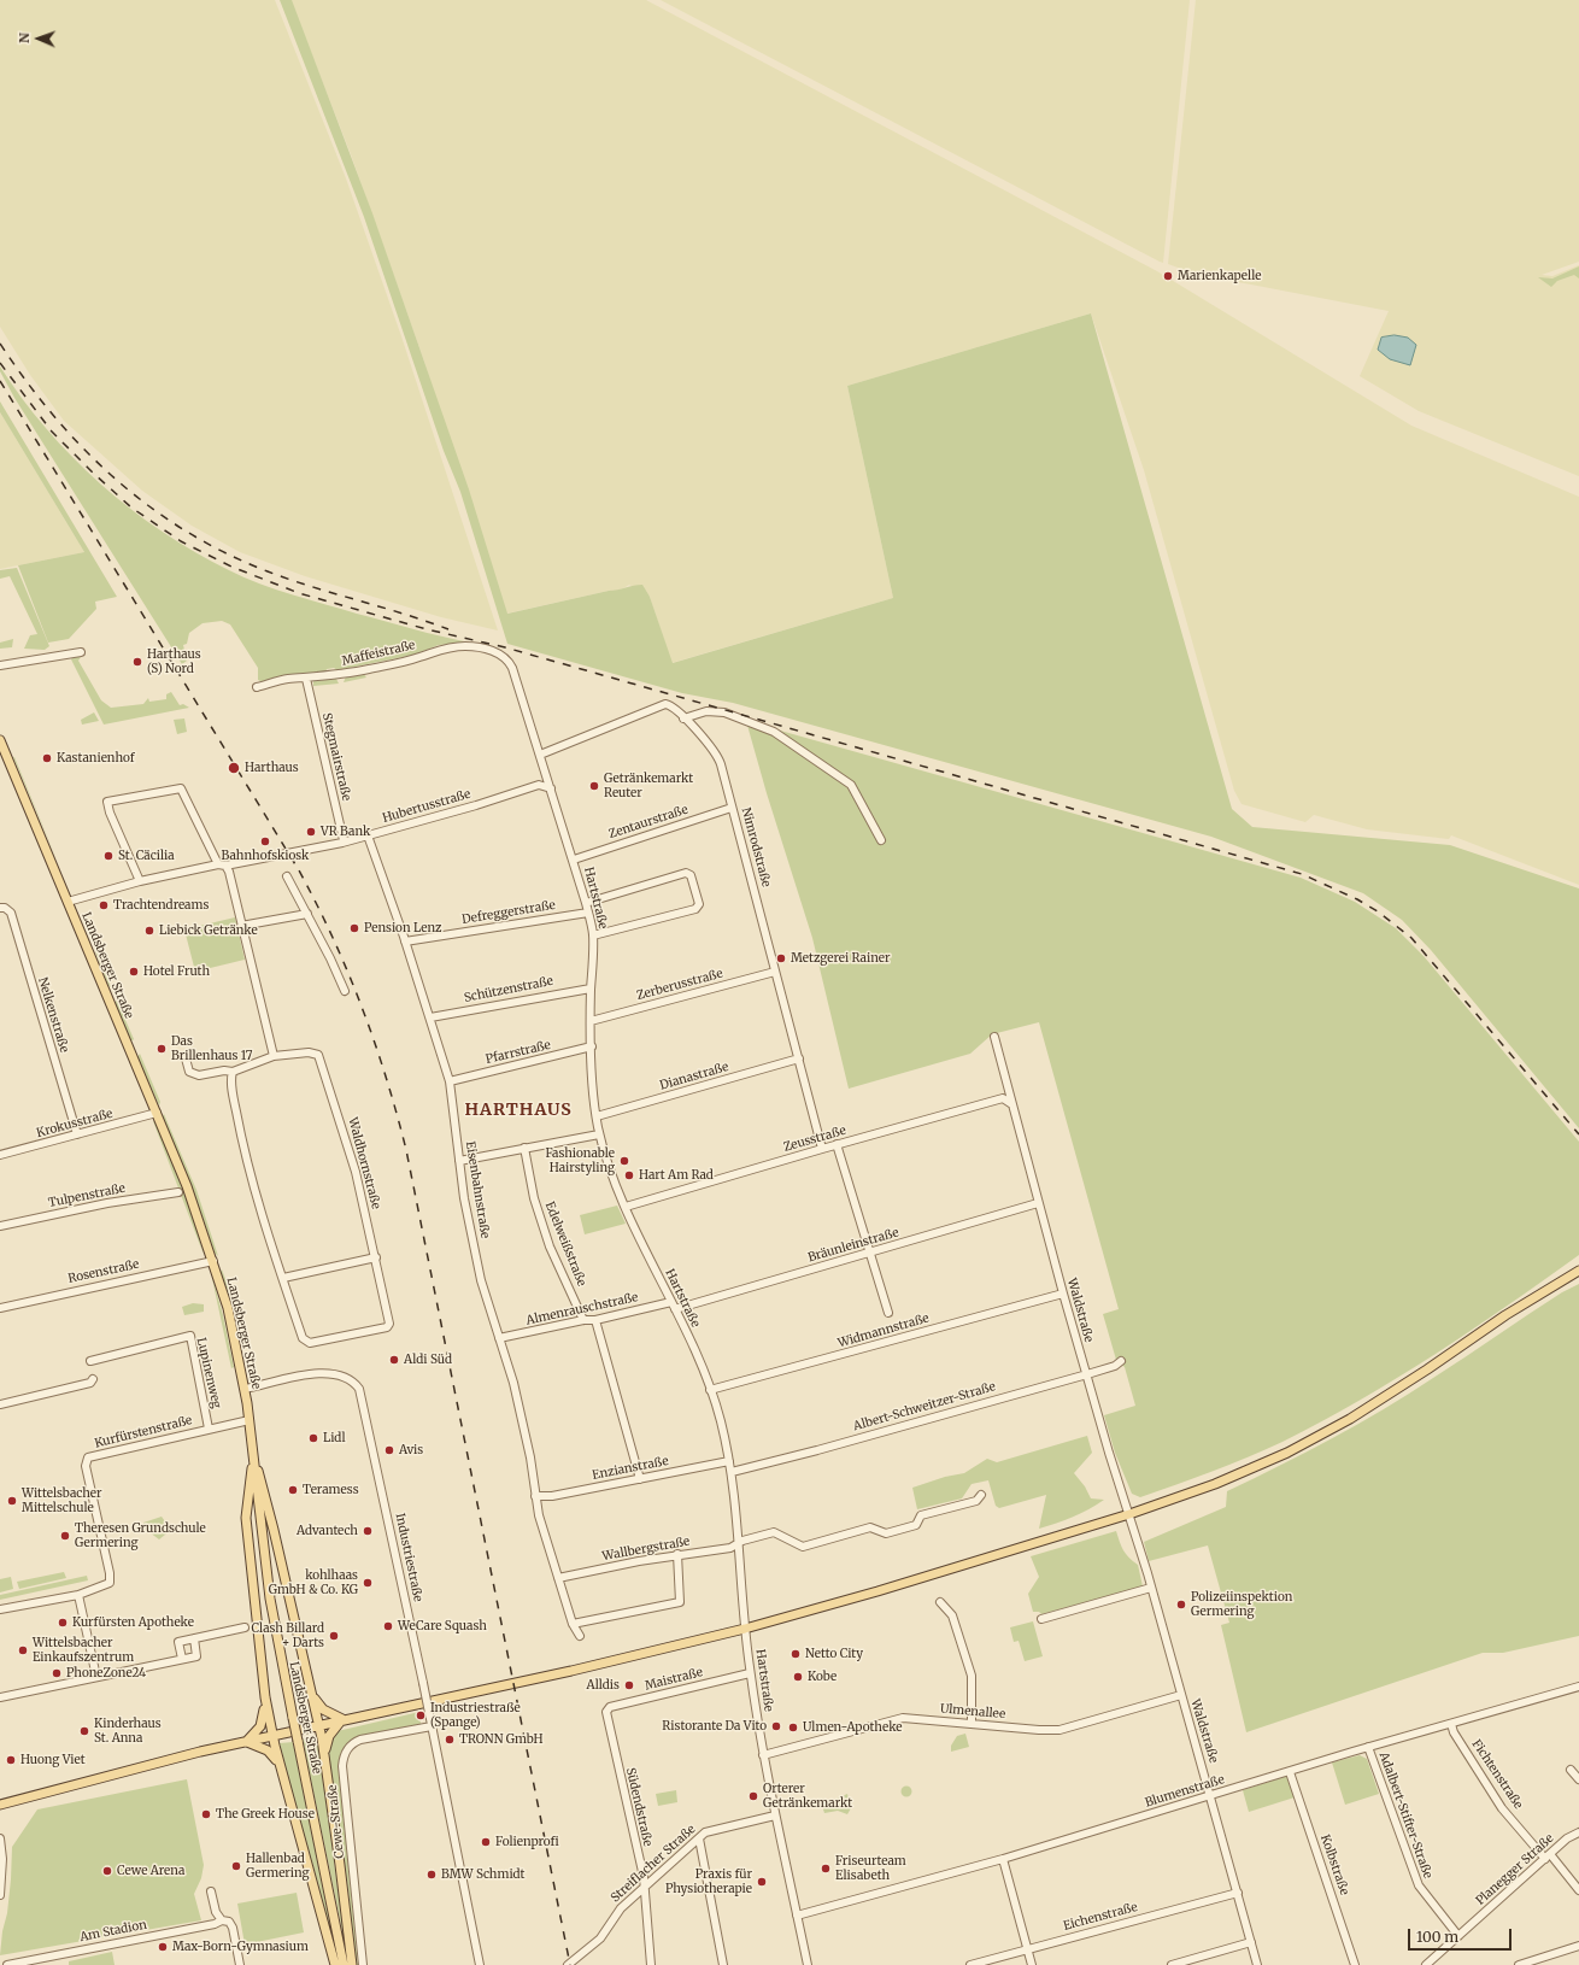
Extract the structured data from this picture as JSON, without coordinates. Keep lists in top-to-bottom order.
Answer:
{
  "streets": {
    "main road": ["Landsberger Straße"],
    "street": [
      "Maffeistraße",
      "Stegmairstraße",
      "Hubertusstraße",
      "Zentaurstraße",
      "Nimrodstraße",
      "Hartstraße",
      "Defreggerstraße",
      "Zerberusstraße",
      "Schützenstraße",
      "Nelkenstraße",
      "Pfarrstraße",
      "Dianastraße",
      "Krokusstraße",
      "Zeusstraße",
      "Waldhornstraße",
      "Eisenbahnstraße",
      "Tulpenstraße",
      "Edelweißstraße",
      "Bräunleinstraße",
      "Rosenstraße",
      "Almenrauschstraße",
      "Waldstraße",
      "Widmannstraße",
      "Lupinenweg",
      "Albert-Schweitzer-Straße",
      "Kurfürstenstraße",
      "Enzianstraße",
      "Wallbergstraße",
      "Industriestraße",
      "Maistraße",
      "Ulmenallee",
      "Fichtenstraße",
      "Blumenstraße",
      "Südendstraße",
      "Adalbert-Stifter-Straße",
      "Cewe-Straße",
      "Streiflacher Straße",
      "Kolbstraße",
      "Planegger Straße",
      "Eichenstraße",
      "Am Stadion"
    ]
  },
  "crossings": [
    ["Maffeistraße", "Stegmairstraße"],
    ["Maffeistraße", "Hartstraße"],
    ["Stegmairstraße", "Hubertusstraße"],
    ["Hubertusstraße", "Hartstraße"],
    ["Hubertusstraße", "Landsberger Straße"],
    ["Hubertusstraße", "Eisenbahnstraße"],
    ["Zentaurstraße", "Nimrodstraße"],
    ["Zentaurstraße", "Hartstraße"],
    ["Nimrodstraße", "Hartstraße"],
    ["Nimrodstraße", "Zerberusstraße"],
    ["Nimrodstraße", "Dianastraße"],
    ["Nimrodstraße", "Zeusstraße"],
    ["Hartstraße", "Defreggerstraße"],
    ["Hartstraße", "Zerberusstraße"],
    ["Hartstraße", "Schützenstraße"],
    ["Hartstraße", "Pfarrstraße"],
    ["Hartstraße", "Dianastraße"],
    ["Hartstraße", "Zeusstraße"],
    ["Hartstraße", "Bräunleinstraße"],
    ["Hartstraße", "Almenrauschstraße"],
    ["Hartstraße", "Widmannstraße"],
    ["Hartstraße", "Albert-Schweitzer-Straße"],
    ["Hartstraße", "Enzianstraße"],
    ["Hartstraße", "Wallbergstraße"],
    ["Hartstraße", "Maistraße"],
    ["Hartstraße", "Ulmenallee"],
    ["Hartstraße", "Blumenstraße"],
    ["Hartstraße", "Streiflacher Straße"],
    ["Defreggerstraße", "Eisenbahnstraße"],
    ["Landsberger Straße", "Krokusstraße"],
    ["Landsberger Straße", "Rosenstraße"],
    ["Landsberger Straße", "Kurfürstenstraße"],
    ["Landsberger Straße", "Industriestraße"],
    ["Schützenstraße", "Eisenbahnstraße"],
    ["Nelkenstraße", "Krokusstraße"],
    ["Pfarrstraße", "Eisenbahnstraße"],
    ["Zeusstraße", "Waldstraße"],
    ["Eisenbahnstraße", "Almenrauschstraße"],
    ["Eisenbahnstraße", "Enzianstraße"],
    ["Edelweißstraße", "Almenrauschstraße"],
    ["Bräunleinstraße", "Waldstraße"],
    ["Waldstraße", "Widmannstraße"],
    ["Waldstraße", "Albert-Schweitzer-Straße"],
    ["Waldstraße", "Ulmenallee"],
    ["Waldstraße", "Blumenstraße"],
    ["Waldstraße", "Eichenstraße"],
    ["Lupinenweg", "Kurfürstenstraße"],
    ["Industriestraße", "Cewe-Straße"],
    ["Maistraße", "Südendstraße"],
    ["Fichtenstraße", "Blumenstraße"],
    ["Fichtenstraße", "Planegger Straße"],
    ["Blumenstraße", "Adalbert-Stifter-Straße"],
    ["Blumenstraße", "Kolbstraße"],
    ["Südendstraße", "Streiflacher Straße"],
    ["Adalbert-Stifter-Straße", "Planegger Straße"]
  ],
  "districts": ["HARTHAUS"],
  "places": [
    "Marienkapelle",
    "Harthaus (S) Nord",
    "Kastanienhof",
    "Harthaus",
    "Getränkemarkt Reuter",
    "VR Bank",
    "Bahnhofskiosk",
    "St. Cäcilia",
    "Trachtendreams",
    "Pension Lenz",
    "Liebick Getränke",
    "Metzgerei Rainer",
    "Hotel Fruth",
    "Das Brillenhaus 17",
    "Fashionable Hairstyling",
    "Hart Am Rad",
    "Aldi Süd",
    "Lidl",
    "Avis",
    "Teramess",
    "Wittelsbacher Mittelschule",
    "Advantech",
    "Theresen Grundschule Germering",
    "kohlhaas GmbH & Co. KG",
    "Polizeiinspektion Germering",
    "Kurfürsten Apotheke",
    "WeCare Squash",
    "Clash Billard + Darts",
    "Wittelsbacher Einkaufszentrum",
    "Netto City",
    "PhoneZone24",
    "Kobe",
    "Alldis",
    "Industriestraße (Spange)",
    "Ristorante Da Vito",
    "Ulmen-Apotheke",
    "Kinderhaus St. Anna",
    "TRONN GmbH",
    "Huong Viet",
    "Orterer Getränkemarkt",
    "The Greek House",
    "Folienprofi",
    "Hallenbad Germering",
    "Friseurteam Elisabeth",
    "Cewe Arena",
    "BMW Schmidt",
    "Praxis für Physiotherapie",
    "Max-Born-Gymnasium"
  ],
  "scale_bar": "100 m",
  "north": "left"
}
